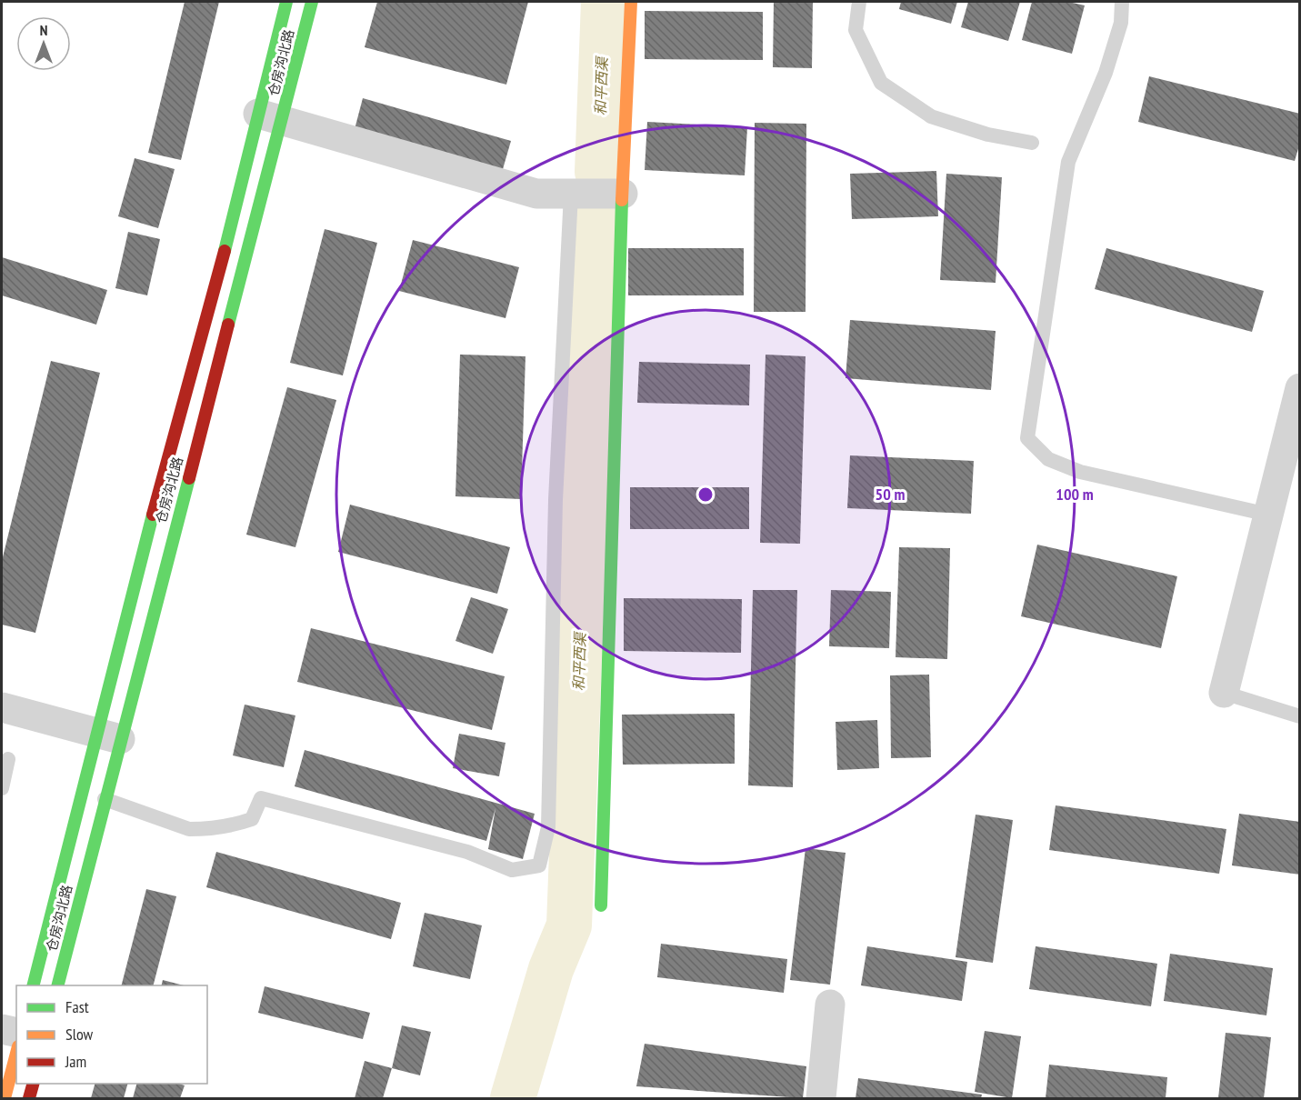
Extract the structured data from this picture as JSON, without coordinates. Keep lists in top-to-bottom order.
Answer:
{
  "streets": {
    "main road": ["仓房沟北路"]
  },
  "water": ["和平西渠"],
  "legend": ["Fast", "Slow", "Jam"],
  "north": "top",
  "rings": ["50 m", "100 m"]
}
